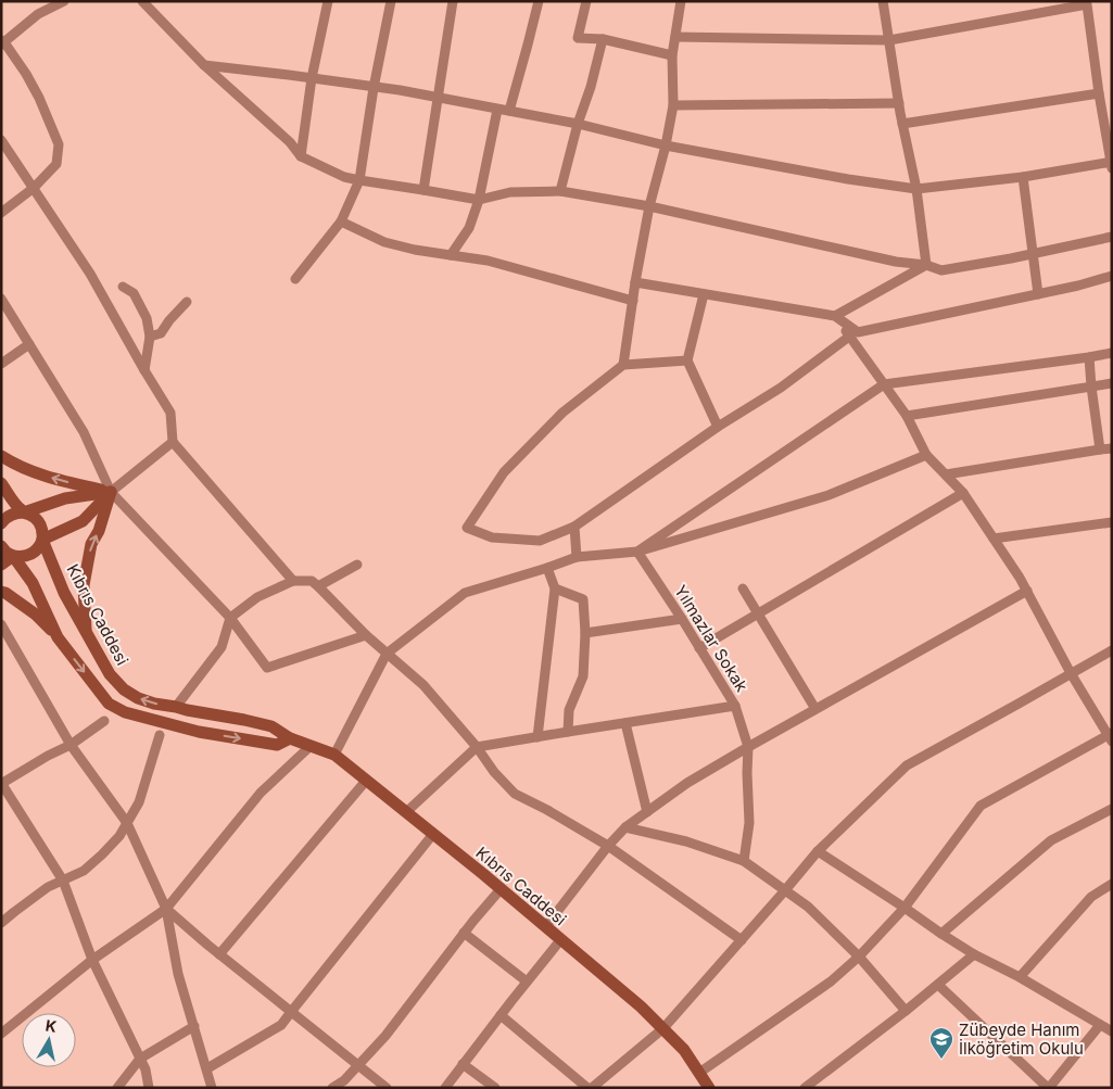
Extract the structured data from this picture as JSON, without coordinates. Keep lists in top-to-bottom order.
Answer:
{
  "streets": {
    "main road": ["Kıbrıs Caddesi"],
    "street": ["Yılmazlar Sokak"]
  },
  "places": {
    "school or university": ["Zübeyde Hanım İlköğretim Okulu"]
  },
  "north": "top"
}
